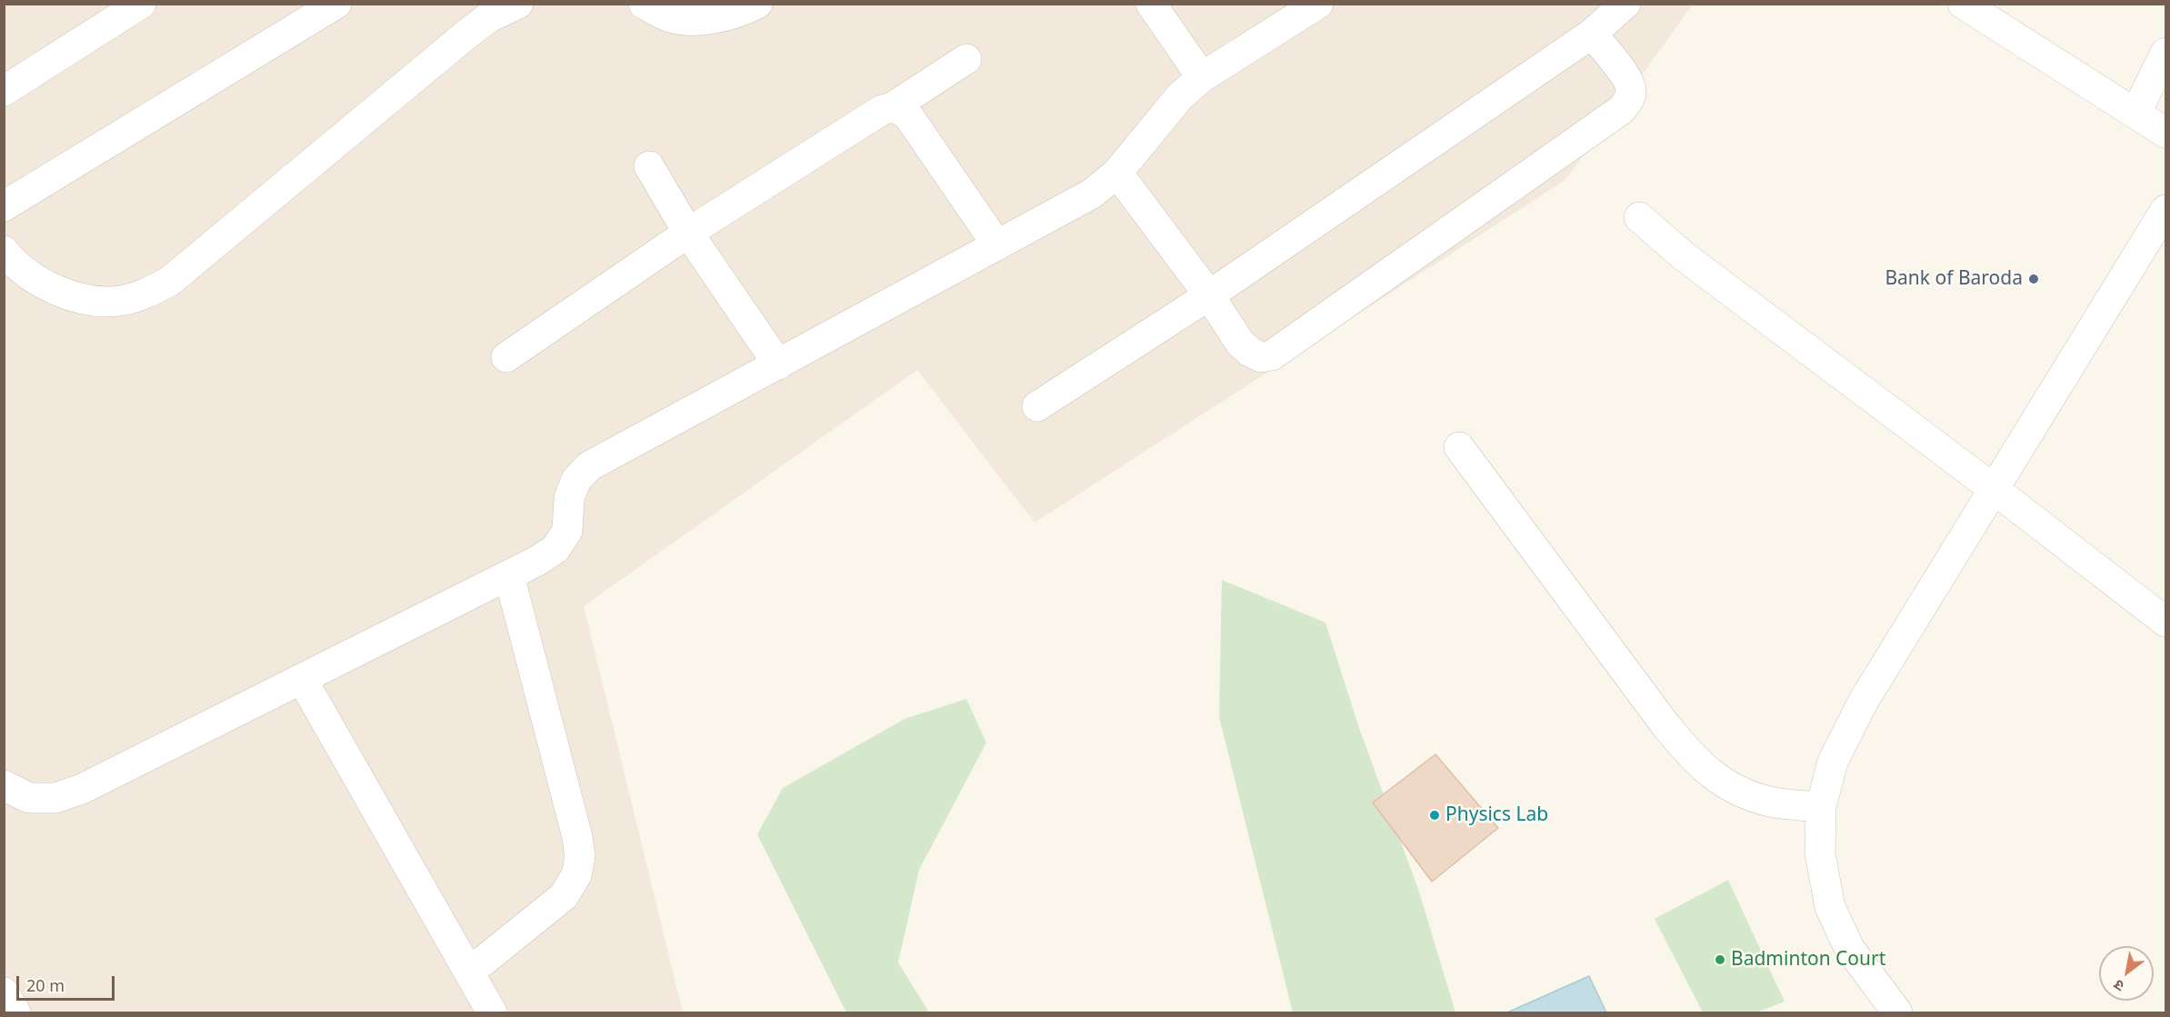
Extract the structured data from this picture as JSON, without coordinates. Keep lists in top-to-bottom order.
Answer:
{
  "places": ["Bank of Baroda", "Physics Lab", "Badminton Court"],
  "scale_bar": "20 m",
  "north": "bottom left"
}
